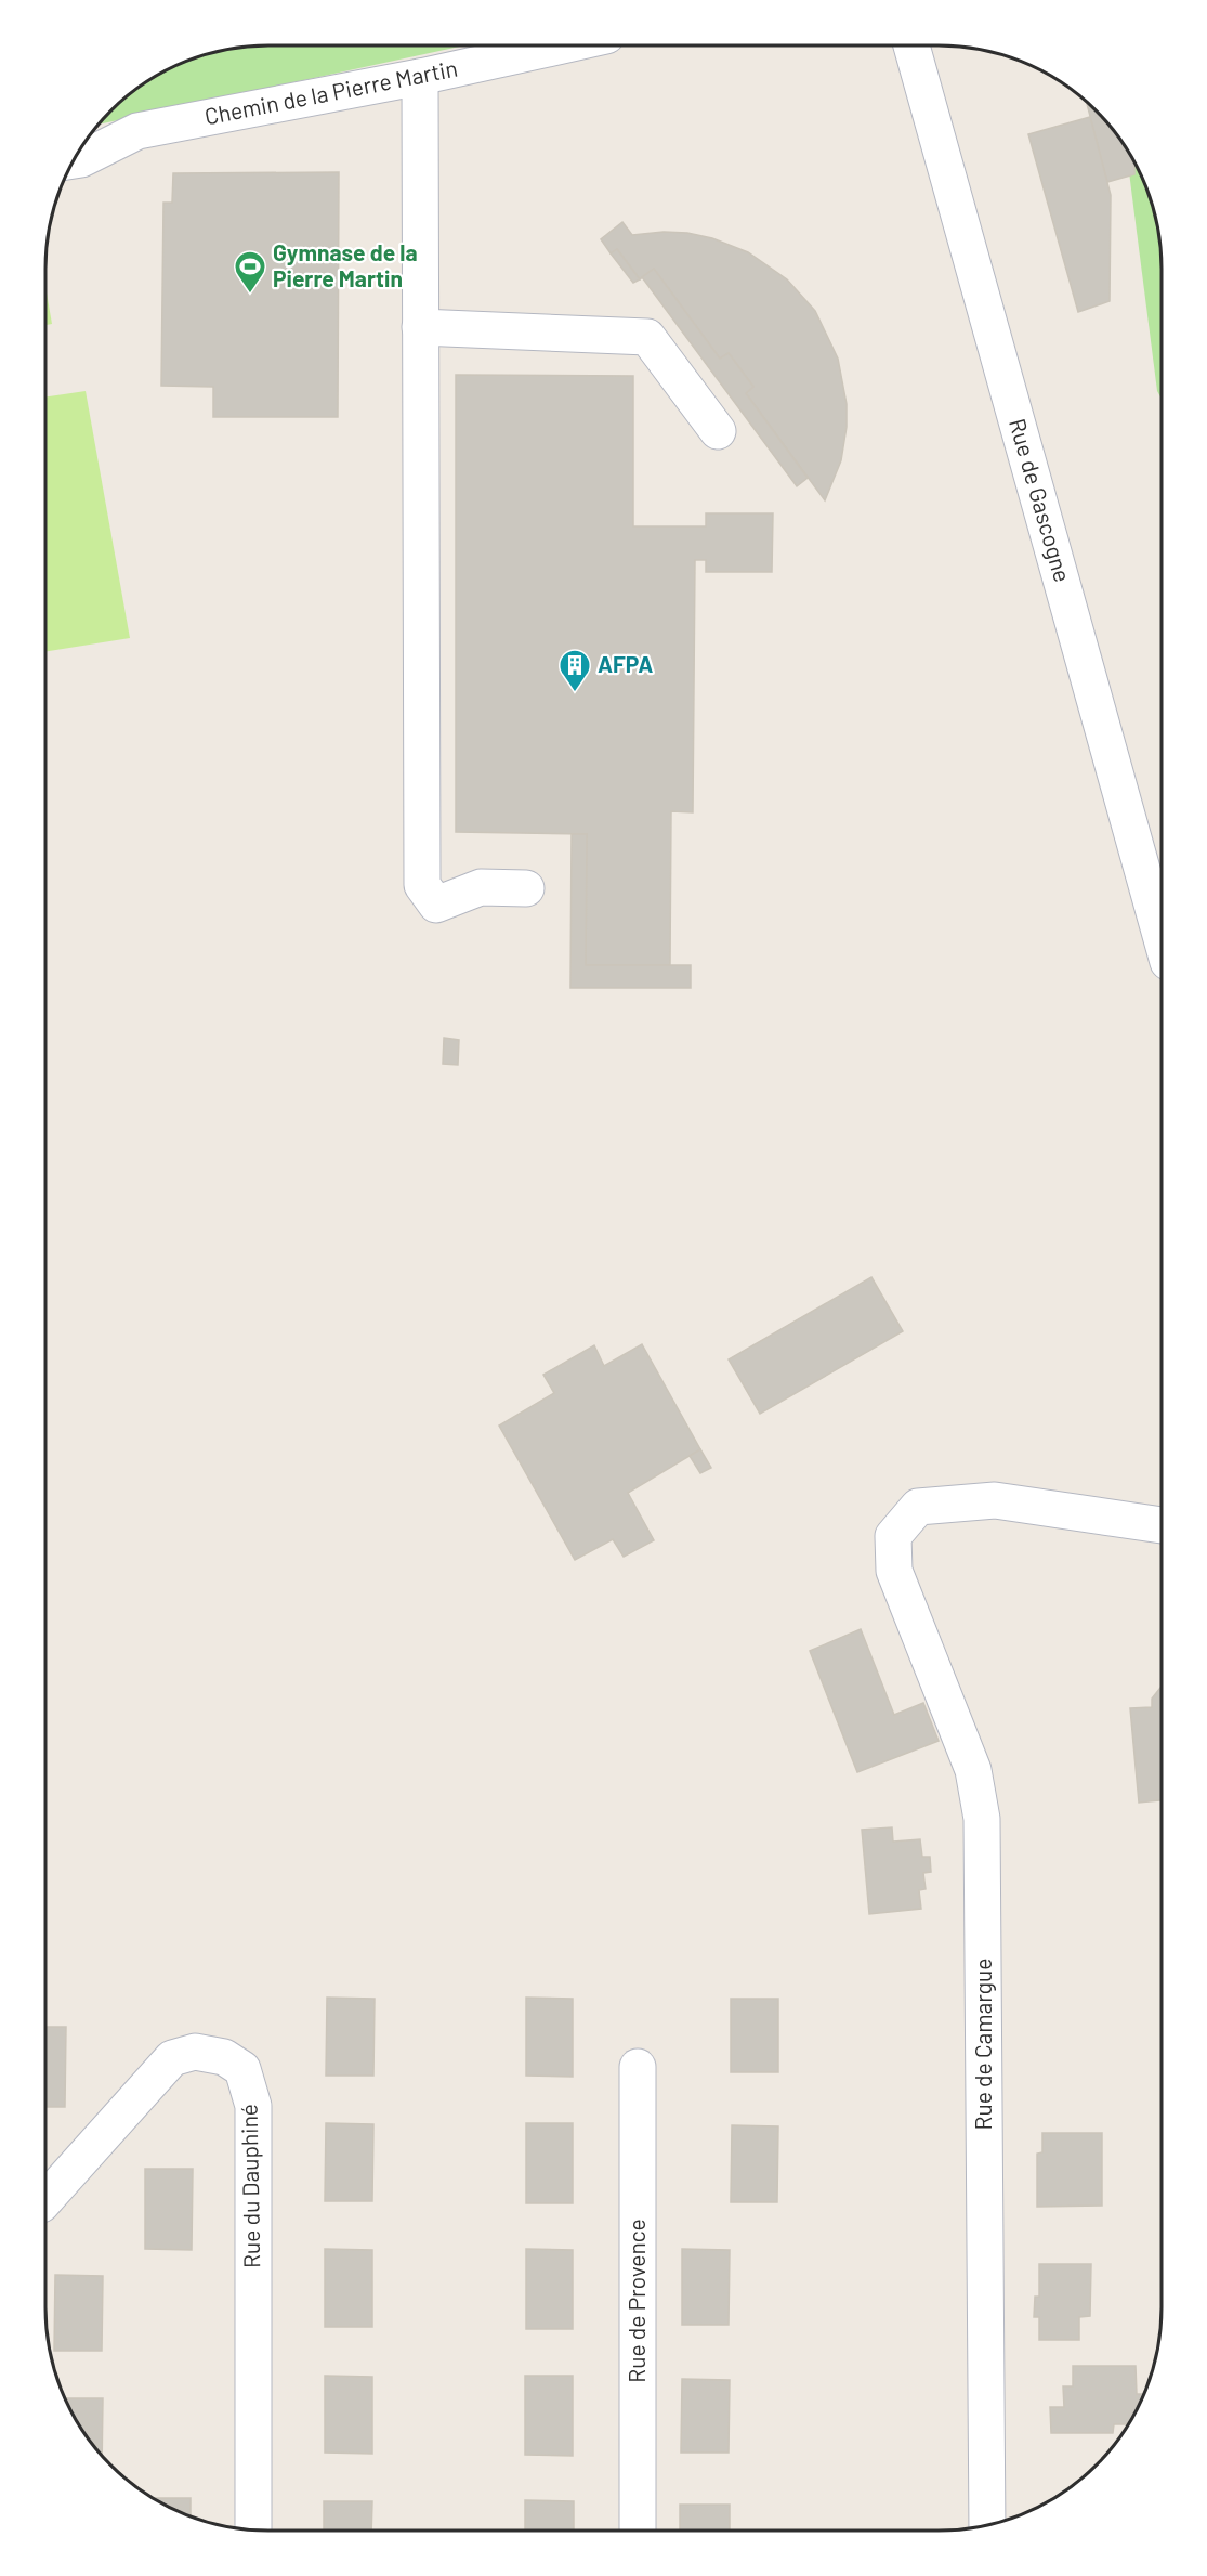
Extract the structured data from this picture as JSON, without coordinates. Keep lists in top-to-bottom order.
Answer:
{
  "streets": {
    "street": [
      "Chemin de la Pierre Martin",
      "Rue de Gascogne",
      "Rue de Camargue",
      "Rue du Dauphiné",
      "Rue de Provence"
    ]
  },
  "places": {
    "sports": ["Gymnase de la Pierre Martin"],
    "building": ["AFPA"]
  }
}
